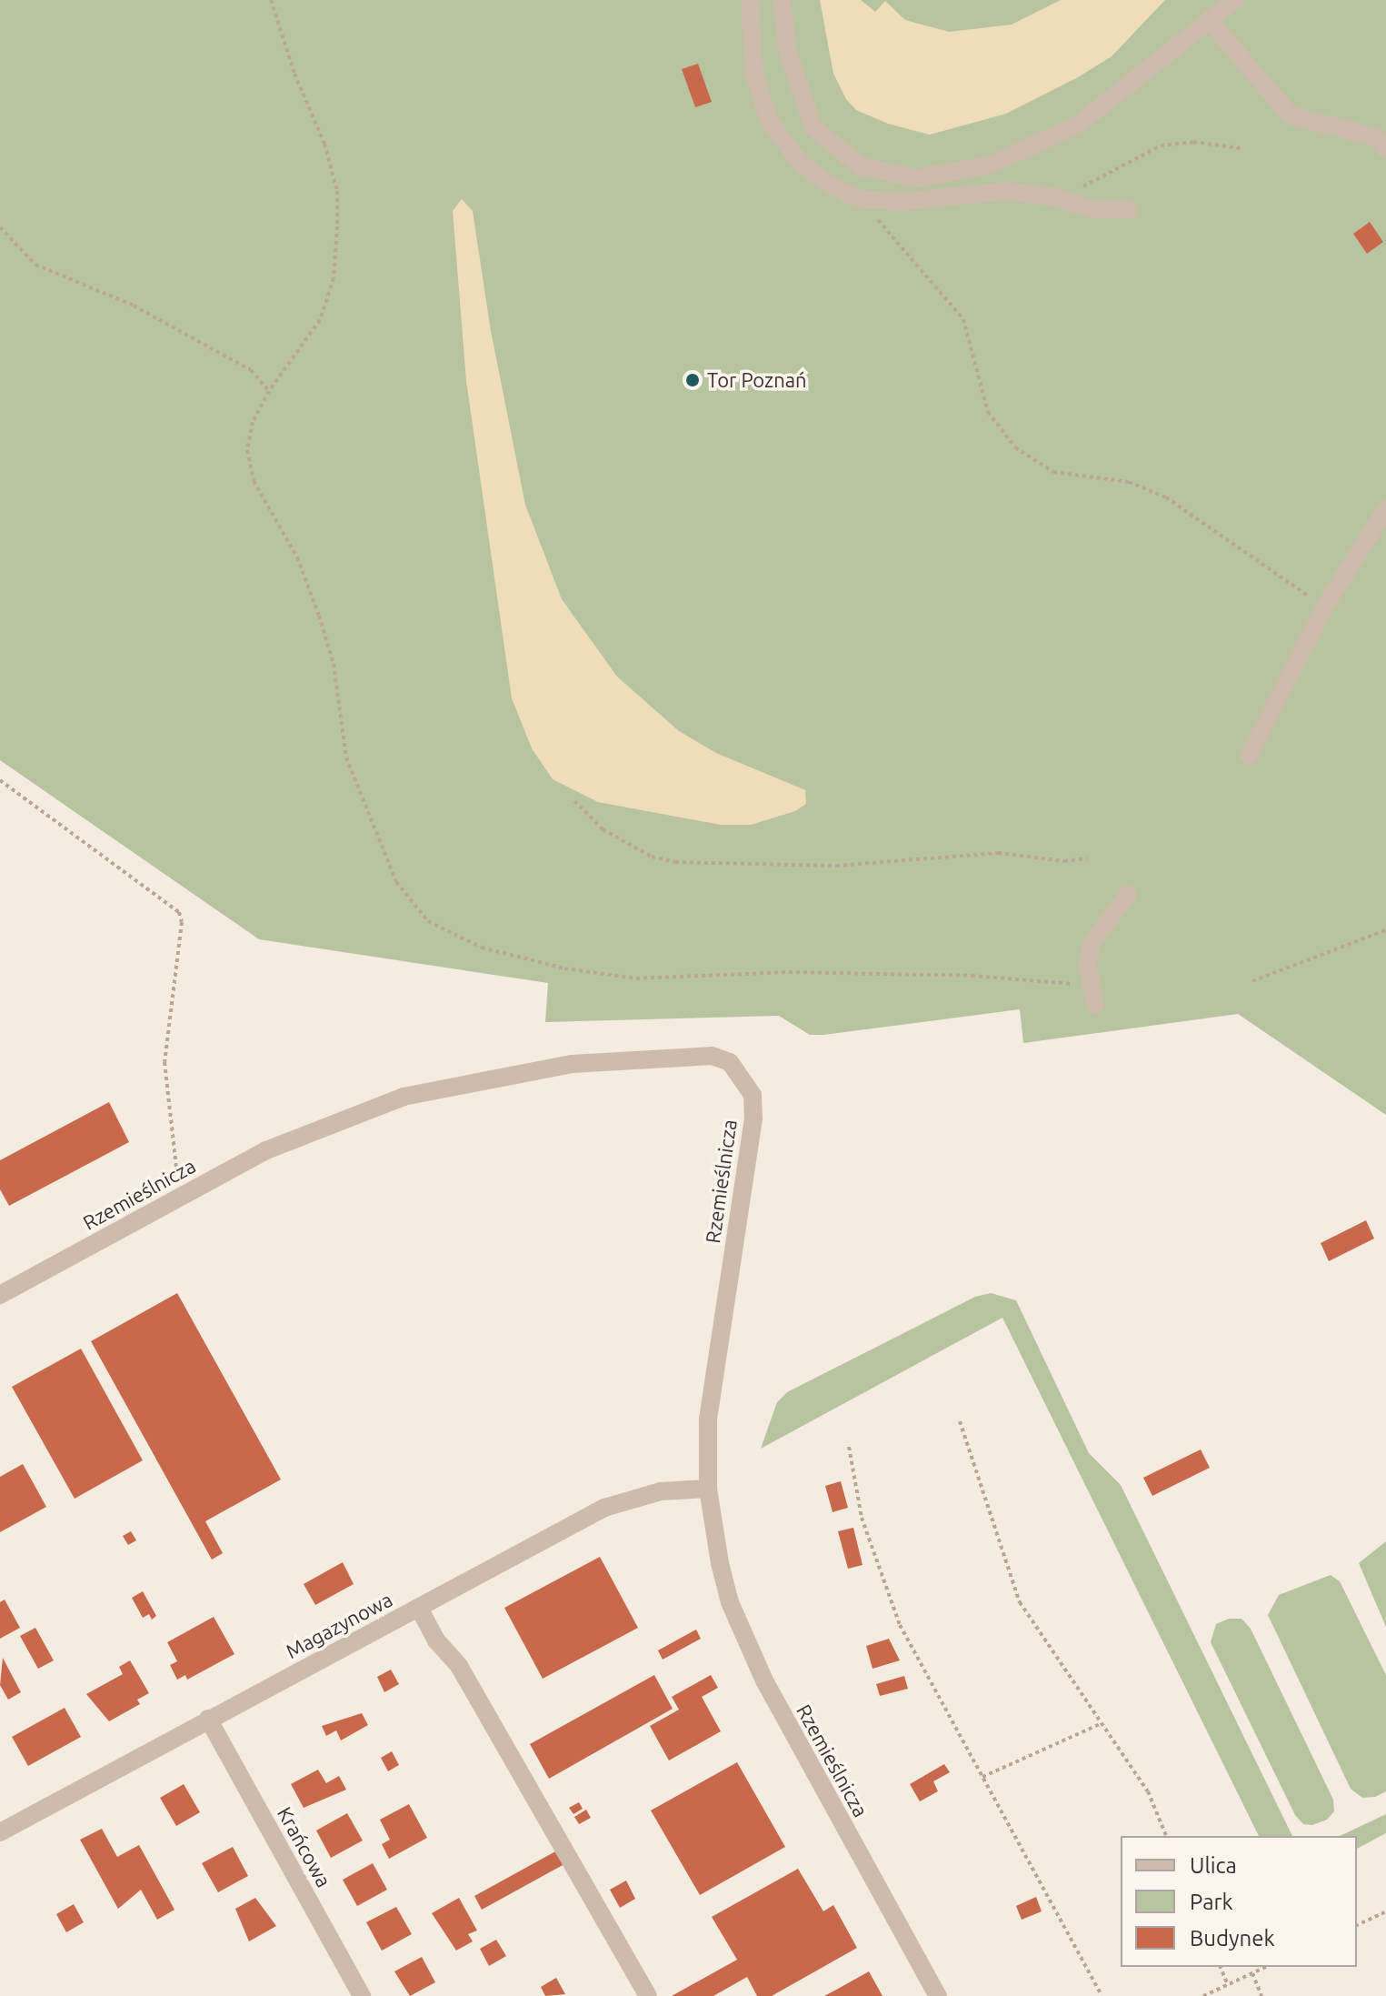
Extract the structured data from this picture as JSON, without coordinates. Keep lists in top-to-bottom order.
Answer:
{
  "streets": {
    "street": ["Rzemieślnicza", "Magazynowa", "Krańcowa"]
  },
  "crossings": [
    ["Rzemieślnicza", "Magazynowa"],
    ["Magazynowa", "Krańcowa"]
  ],
  "places": ["Tor Poznań"],
  "legend": ["Ulica", "Park", "Budynek"]
}
